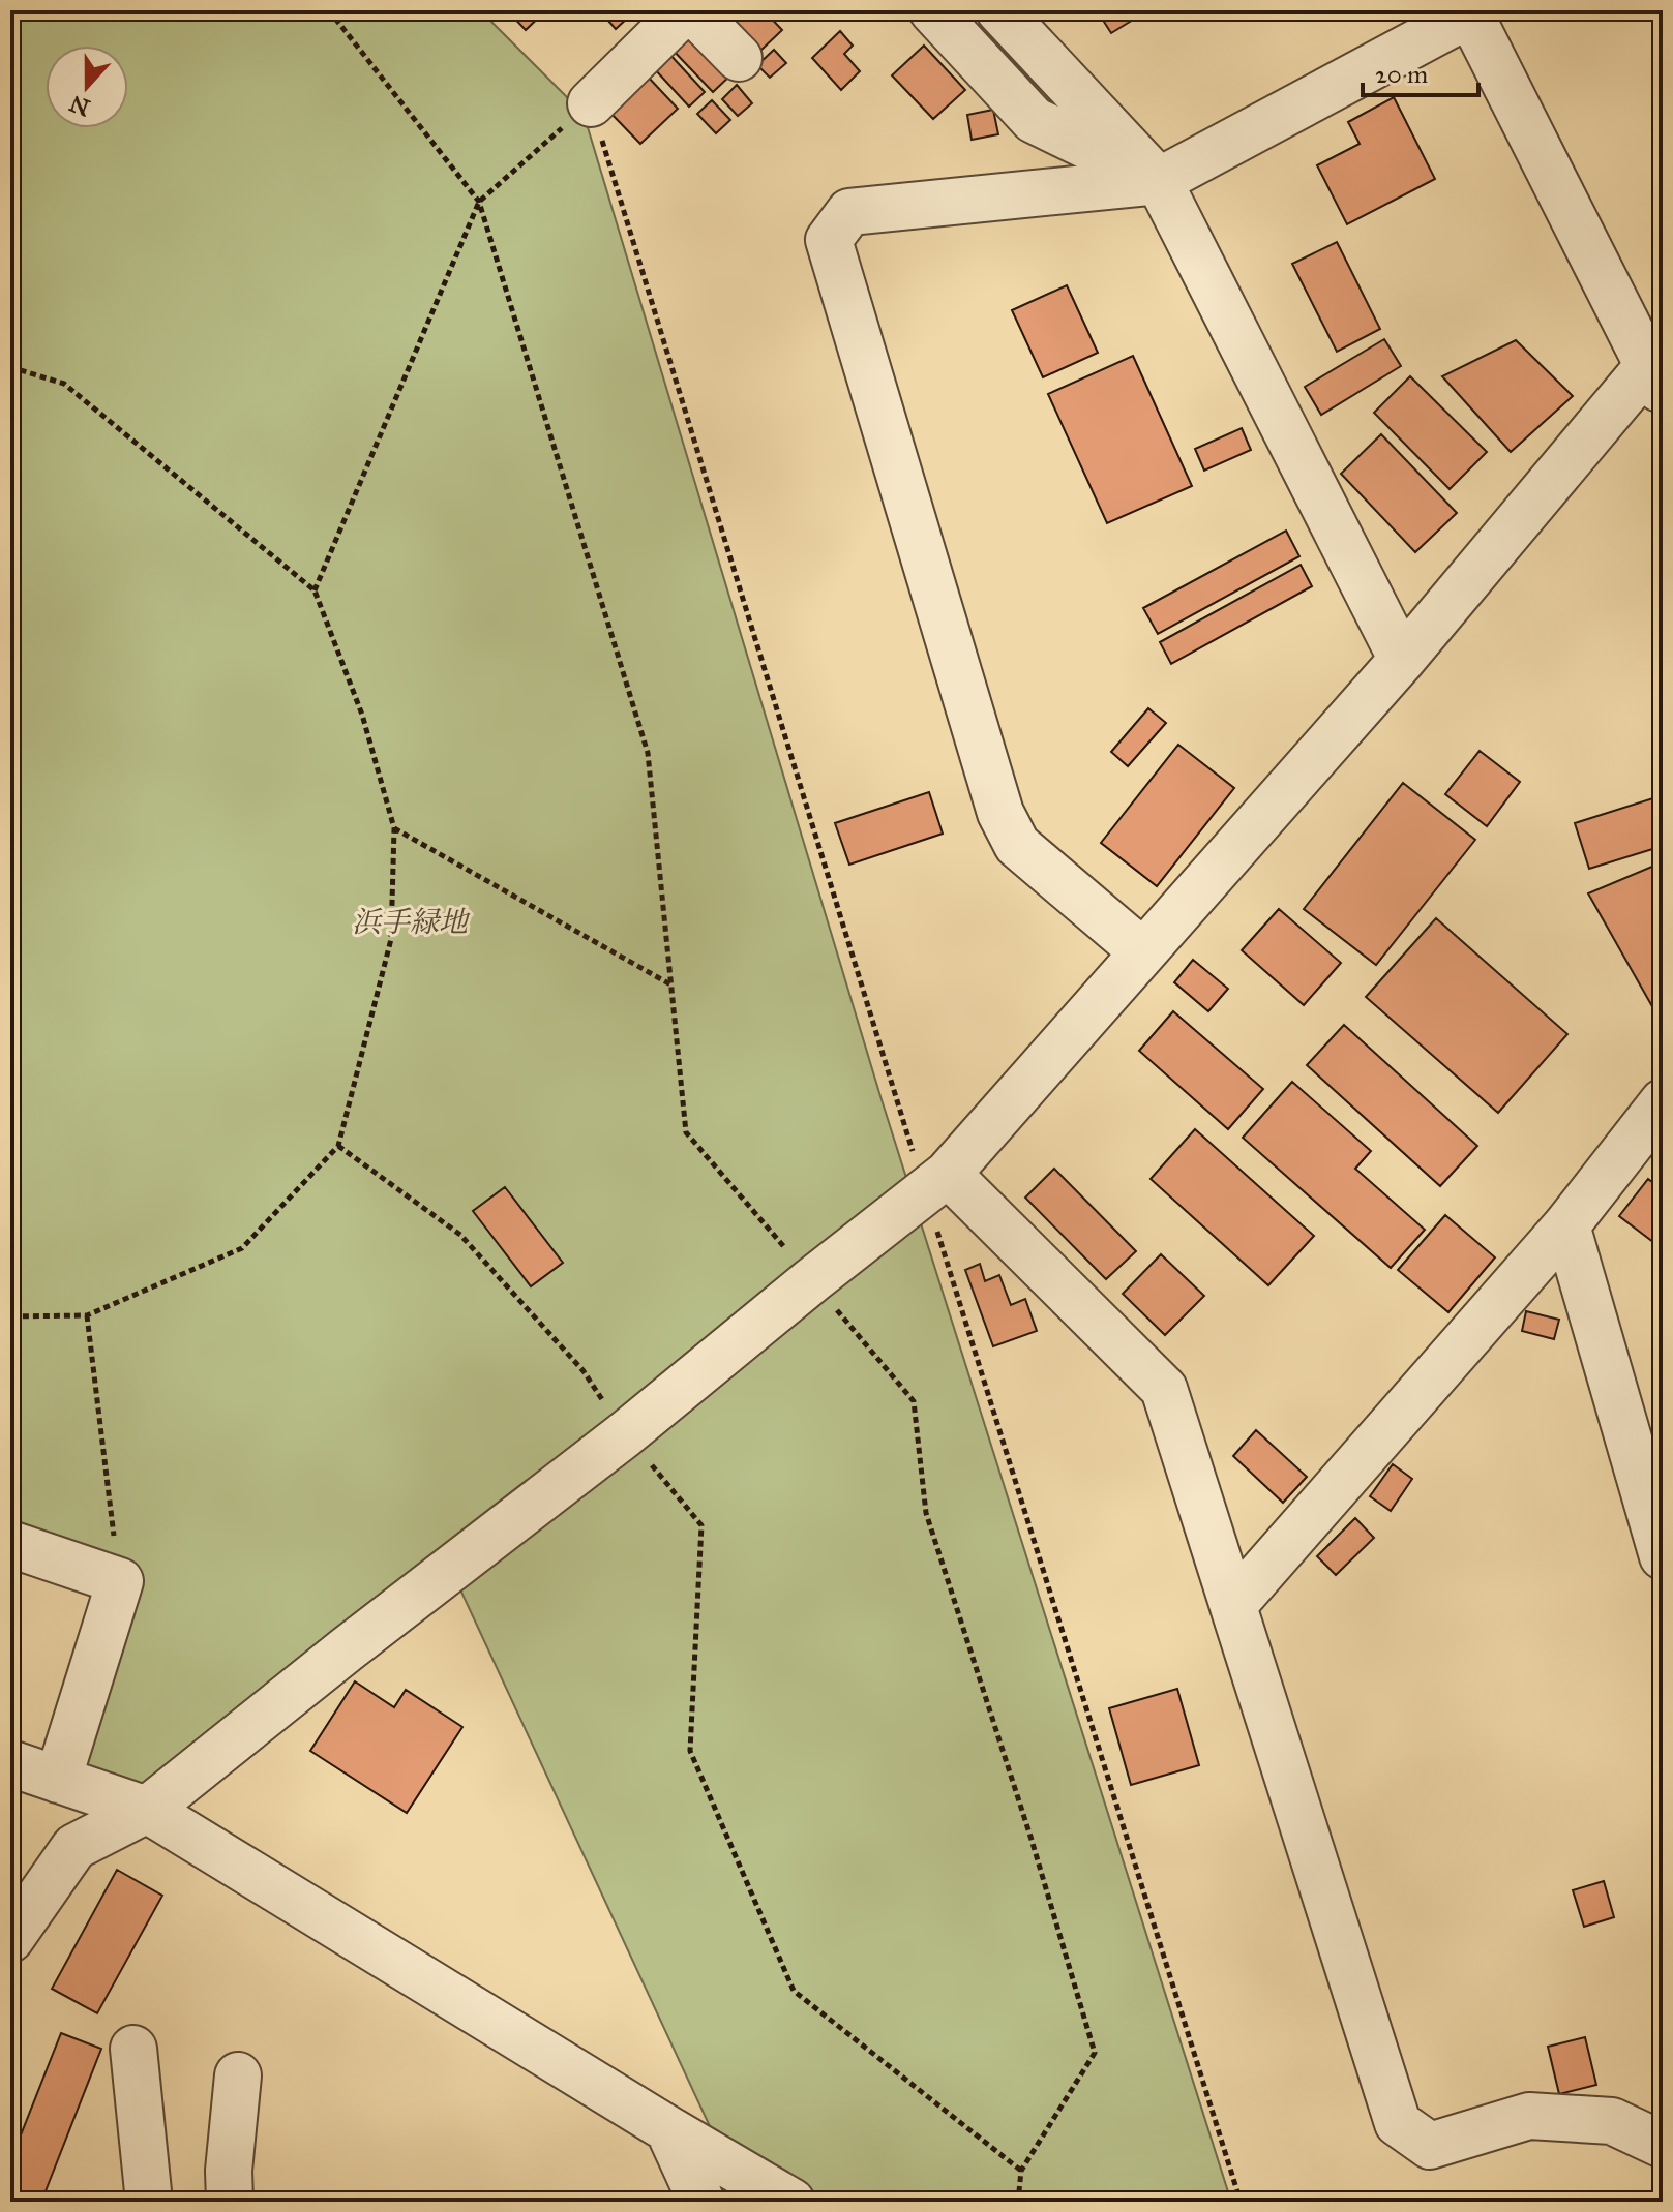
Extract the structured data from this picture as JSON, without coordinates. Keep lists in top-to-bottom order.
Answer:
{
  "parks": ["浜手緑地"],
  "scale_bar": "20 m",
  "north": "bottom"
}
